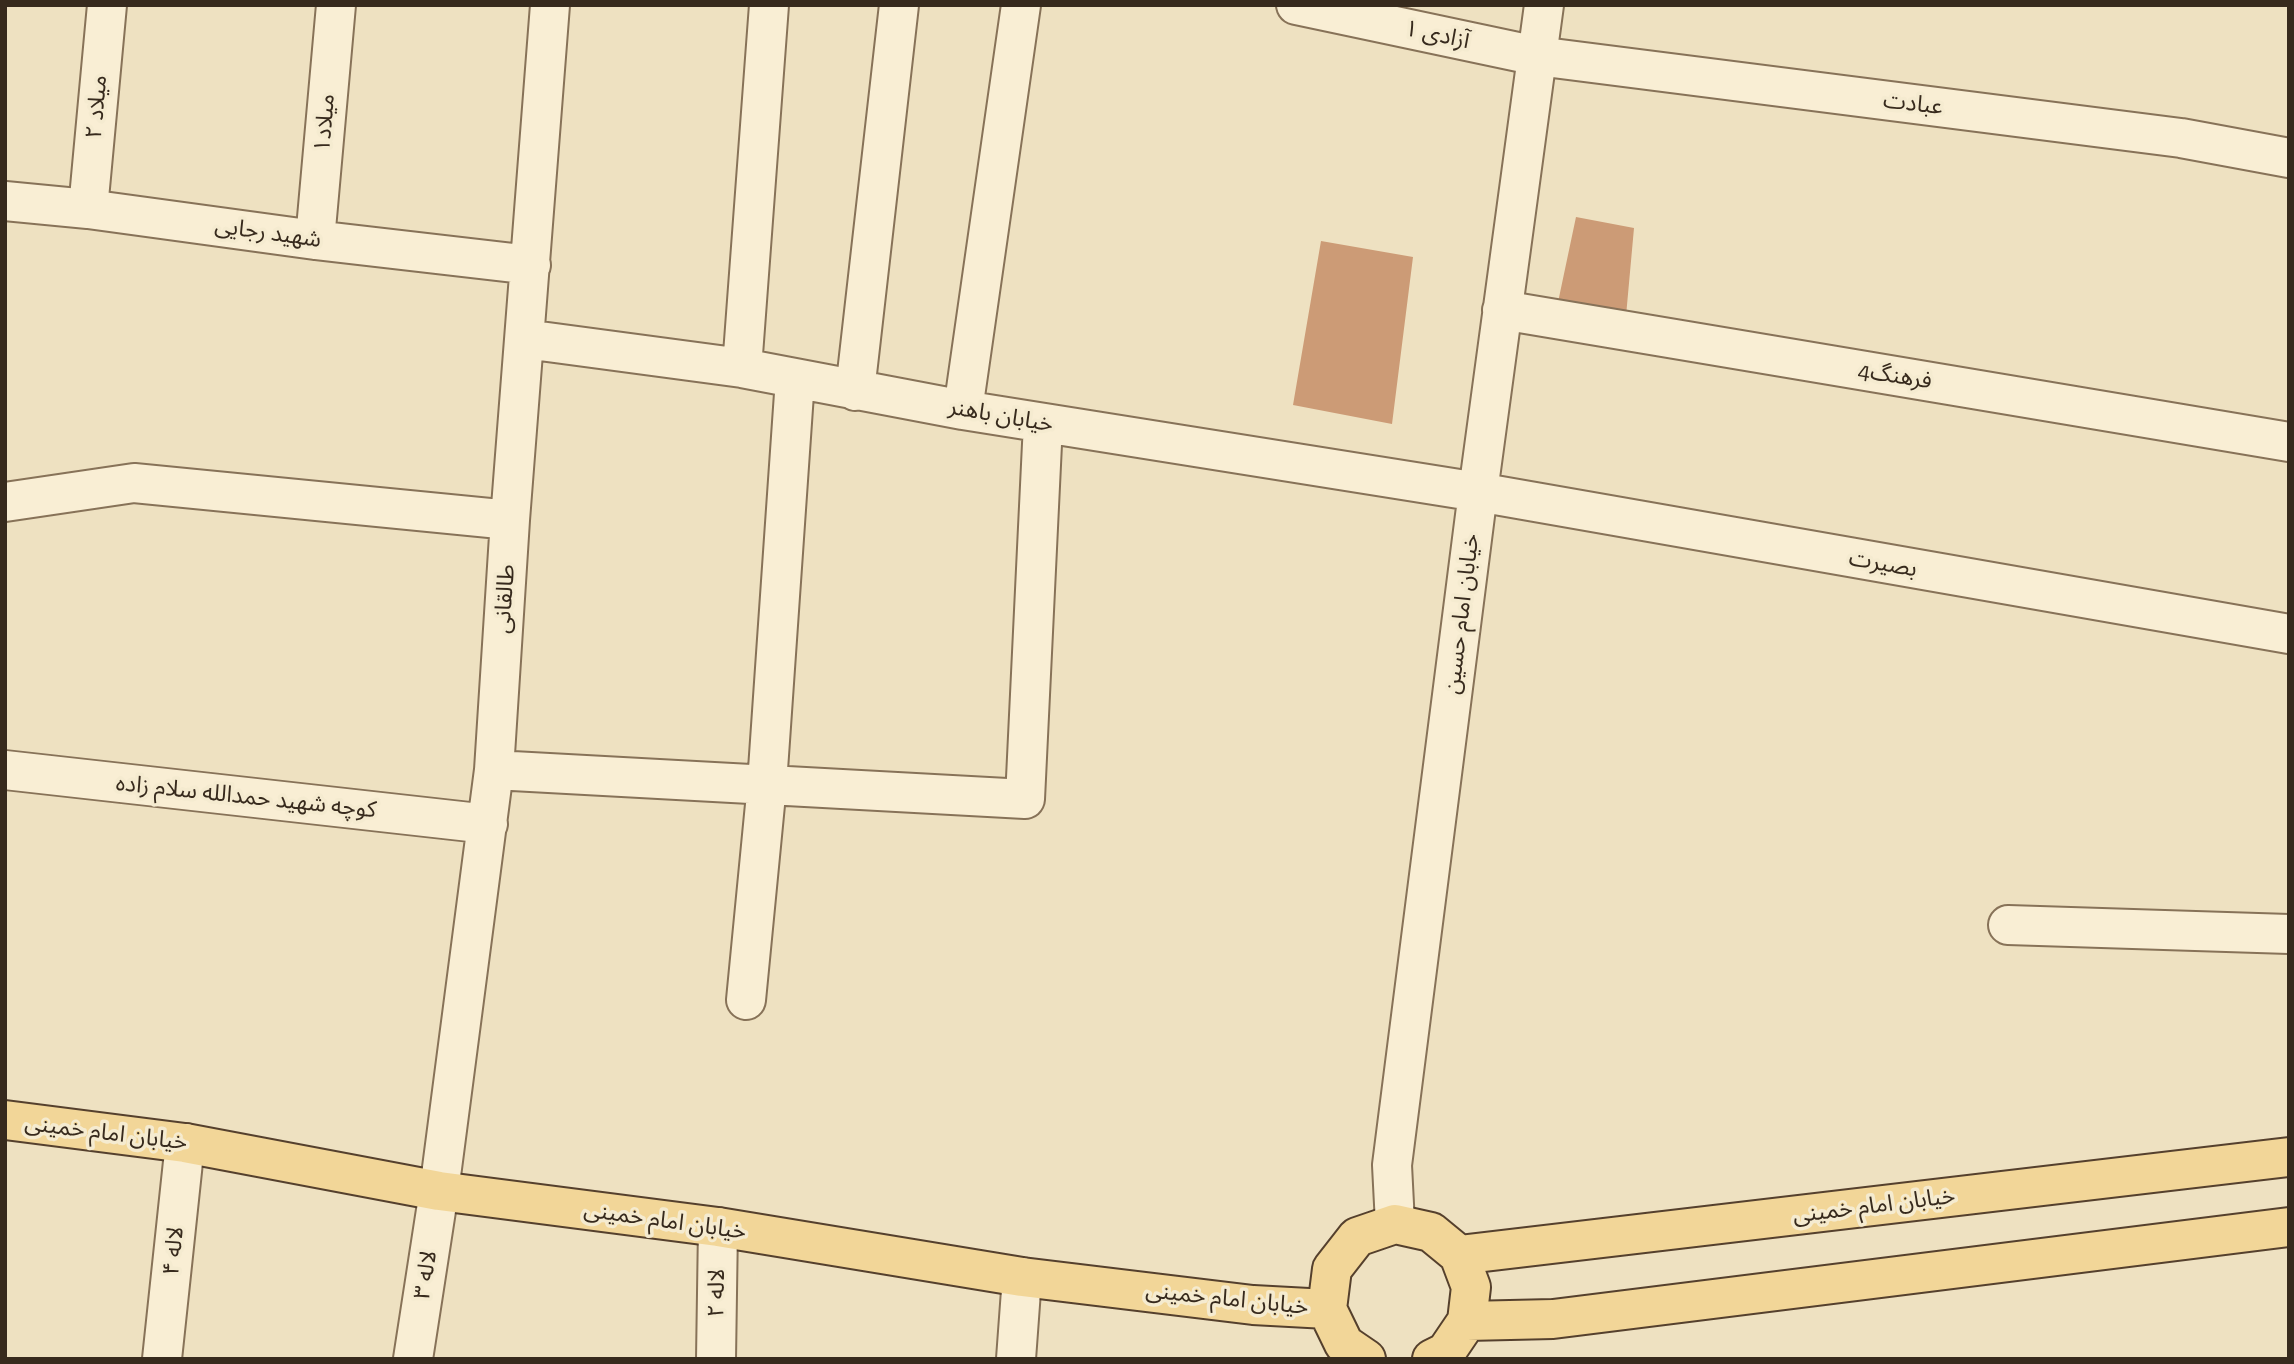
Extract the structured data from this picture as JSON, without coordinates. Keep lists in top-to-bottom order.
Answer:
{
  "streets": {
    "main road": ["خیابان امام خمینی"],
    "street": [
      "آزادی ۱",
      "عبادت",
      "میلاد ۲",
      "میلاد۱",
      "شهید رجایی",
      "فرهنگ4",
      "خیابان باهنر",
      "بصیرت",
      "طالقانی",
      "خیابان امام حسین",
      "کوچه شهید حمدالله سلام زاده",
      "لاله ۴",
      "لاله ۳",
      "لاله ۲"
    ]
  },
  "crossings": [
    ["آزادی ۱", "عبادت"],
    ["آزادی ۱", "خیابان امام حسین"],
    ["عبادت", "خیابان امام حسین"],
    ["میلاد ۲", "شهید رجایی"],
    ["میلاد۱", "شهید رجایی"],
    ["شهید رجایی", "طالقانی"],
    ["فرهنگ4", "خیابان امام حسین"],
    ["خیابان باهنر", "بصیرت"],
    ["خیابان باهنر", "طالقانی"],
    ["خیابان باهنر", "خیابان امام حسین"],
    ["بصیرت", "خیابان امام حسین"],
    ["طالقانی", "کوچه شهید حمدالله سلام زاده"],
    ["طالقانی", "خیابان امام خمینی"],
    ["طالقانی", "لاله ۳"],
    ["خیابان امام خمینی", "لاله ۴"],
    ["خیابان امام خمینی", "لاله ۳"],
    ["خیابان امام خمینی", "لاله ۲"]
  ]
}
